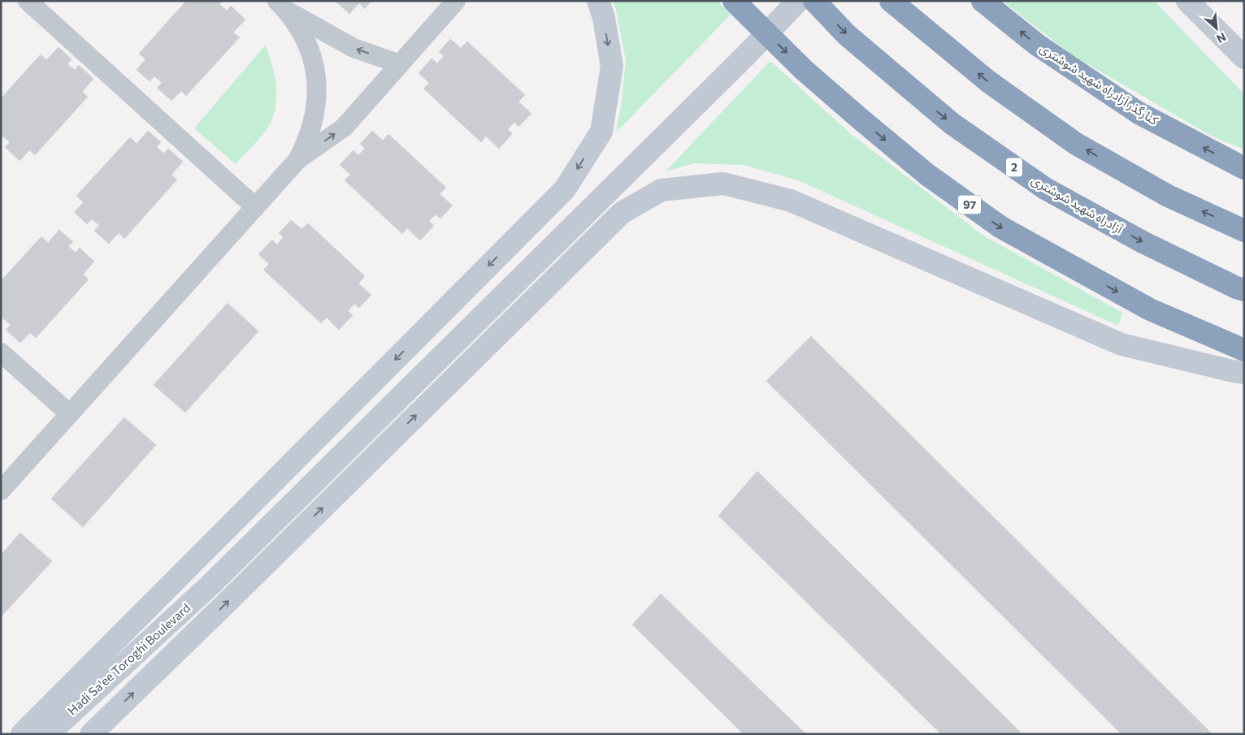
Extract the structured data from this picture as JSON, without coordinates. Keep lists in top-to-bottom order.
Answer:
{
  "streets": {
    "highway": [
      "کنارگذر آزادراه شهید شوشتری",
      "2",
      "97",
      "آزادراه شهید شوشتری"
    ],
    "street": ["Hadi Sa'ee Toroghi Boulevard"]
  },
  "north": "bottom right"
}
